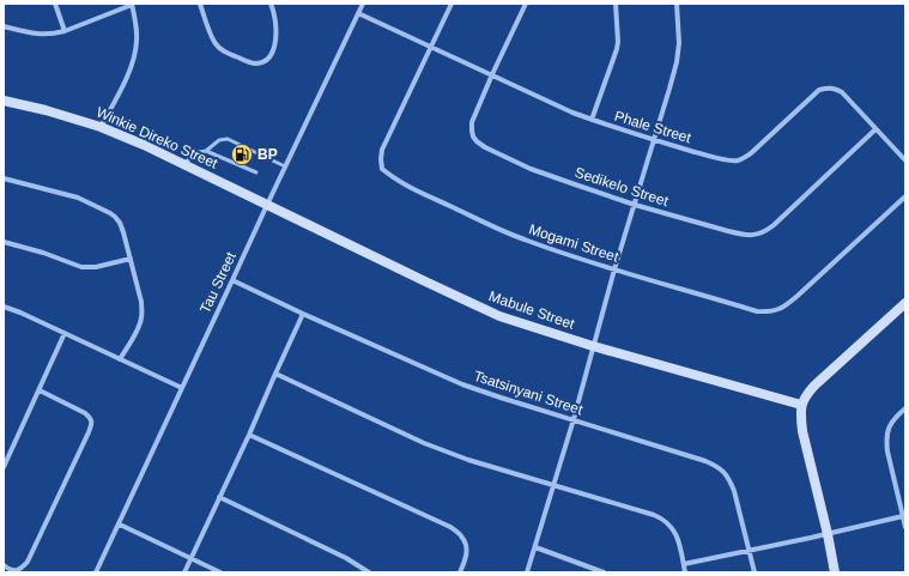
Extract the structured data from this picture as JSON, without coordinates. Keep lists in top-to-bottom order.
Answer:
{
  "streets": {
    "street": [
      "Phale Street",
      "Winkie Direko Street",
      "Sedikelo Street",
      "Mogami Street",
      "Tau Street",
      "Mabule Street",
      "Tsatsinyani Street"
    ]
  },
  "crossings": [
    ["Phale Street", "Sedikelo Street"],
    ["Phale Street", "Mogami Street"],
    ["Phale Street", "Tau Street"],
    ["Winkie Direko Street", "Tau Street"],
    ["Winkie Direko Street", "Mabule Street"],
    ["Tau Street", "Mabule Street"],
    ["Tau Street", "Tsatsinyani Street"]
  ],
  "places": {
    "fuel station": ["BP"]
  }
}
